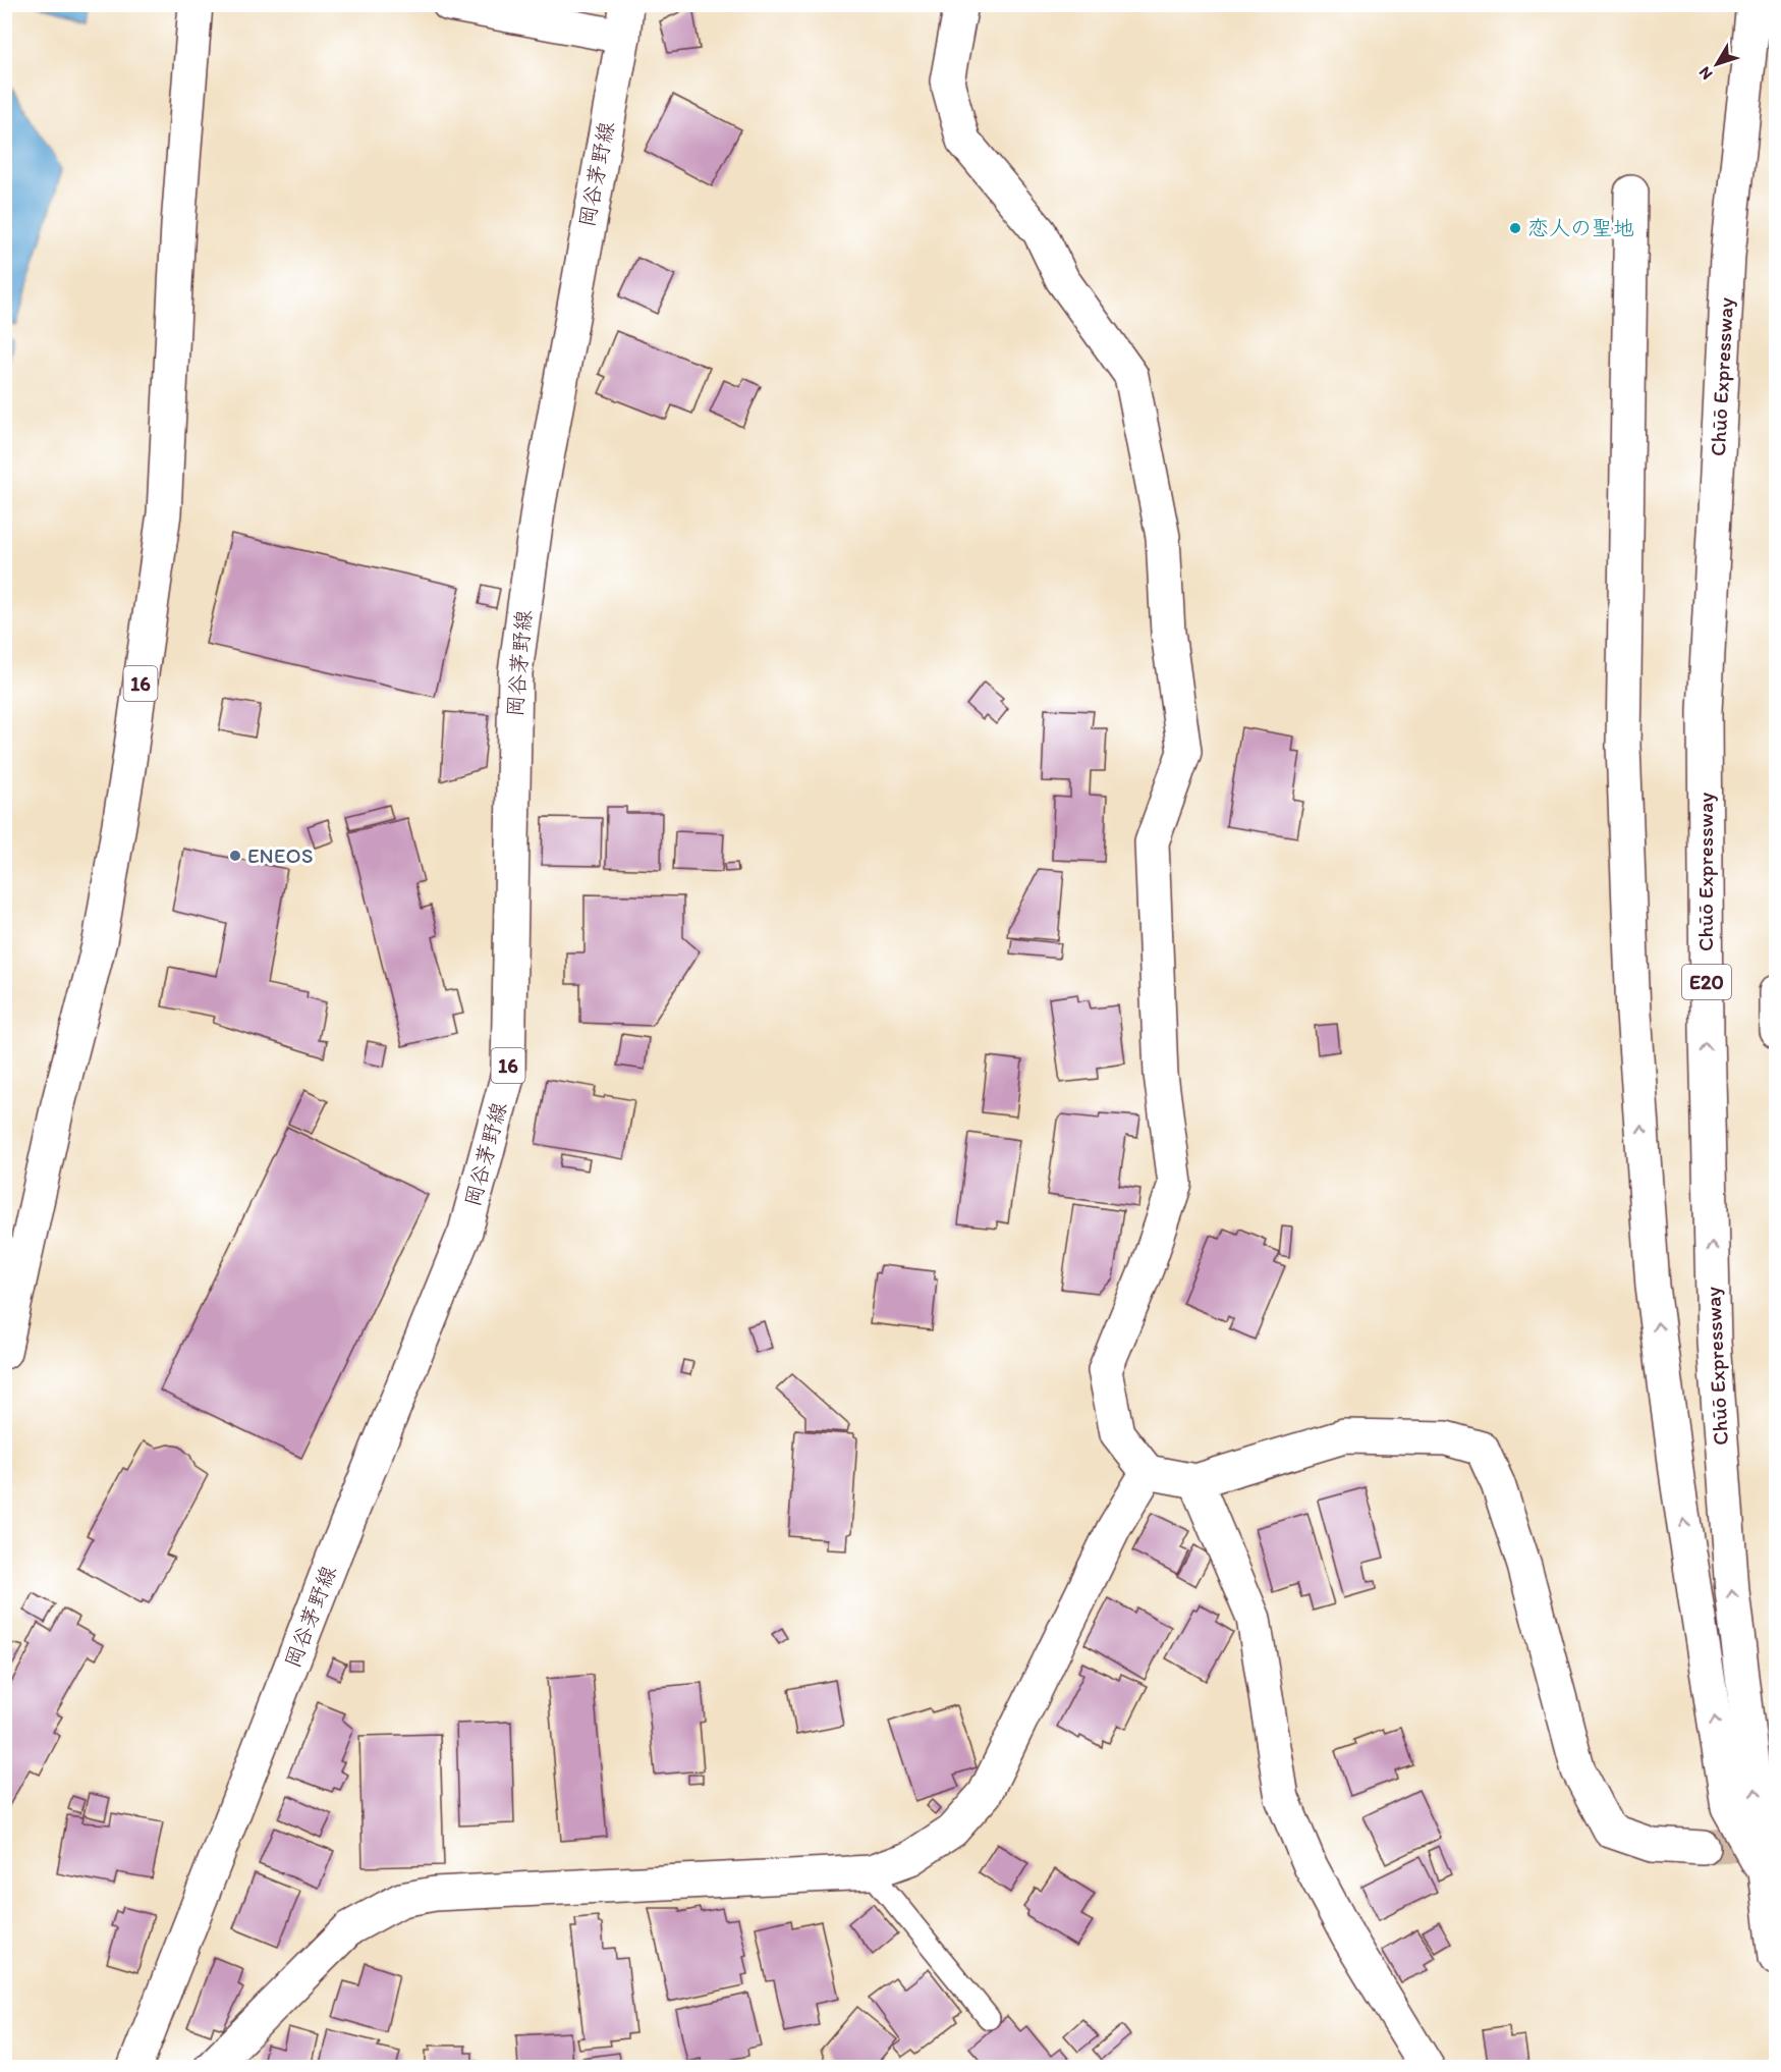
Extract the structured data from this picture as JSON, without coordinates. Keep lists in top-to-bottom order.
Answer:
{
  "streets": {
    "main road": [
      "岡谷茅野線",
      "Chūō Expressway",
      "16",
      "E20"
    ]
  },
  "places": ["恋人の聖地", "ENEOS"],
  "north": "bottom left"
}
